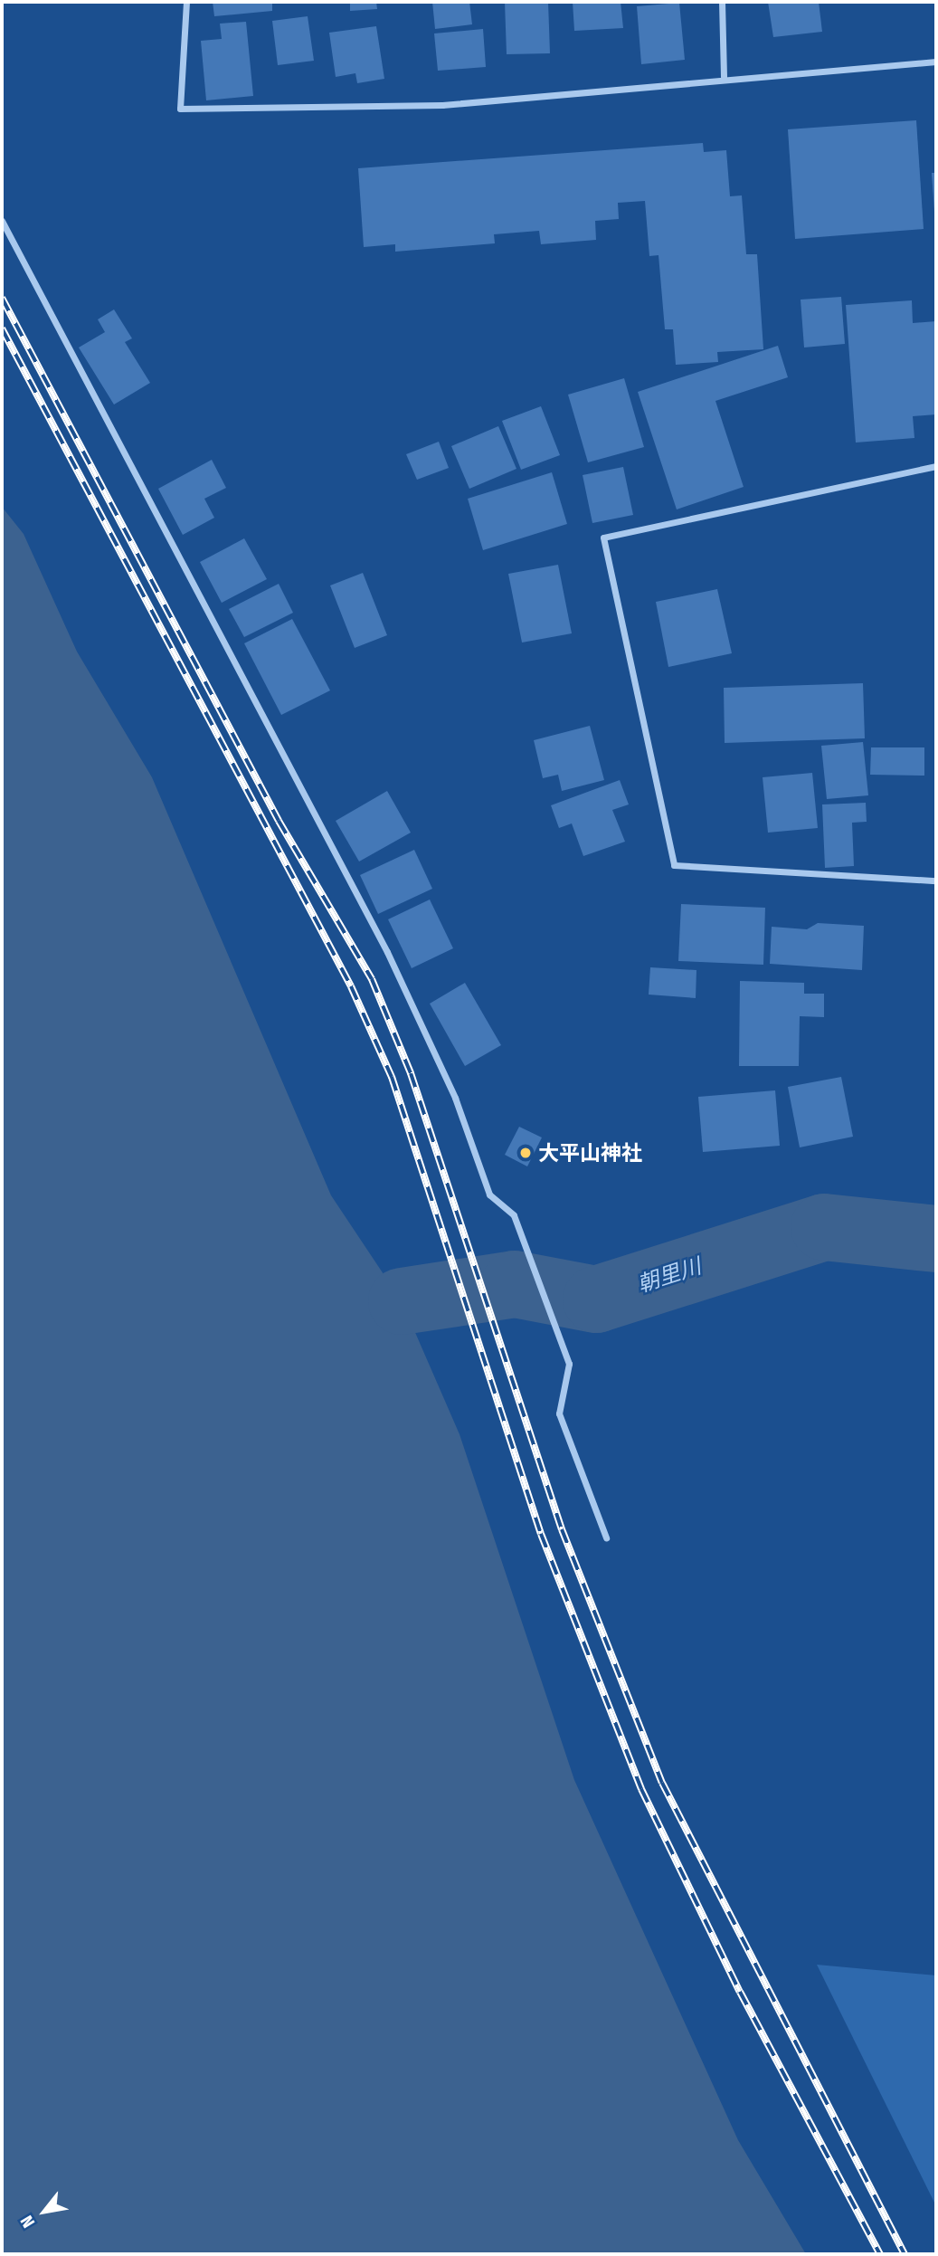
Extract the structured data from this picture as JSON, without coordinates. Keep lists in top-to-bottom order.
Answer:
{
  "water": ["朝里川"],
  "places": ["大平山神社"],
  "north": "bottom left"
}
